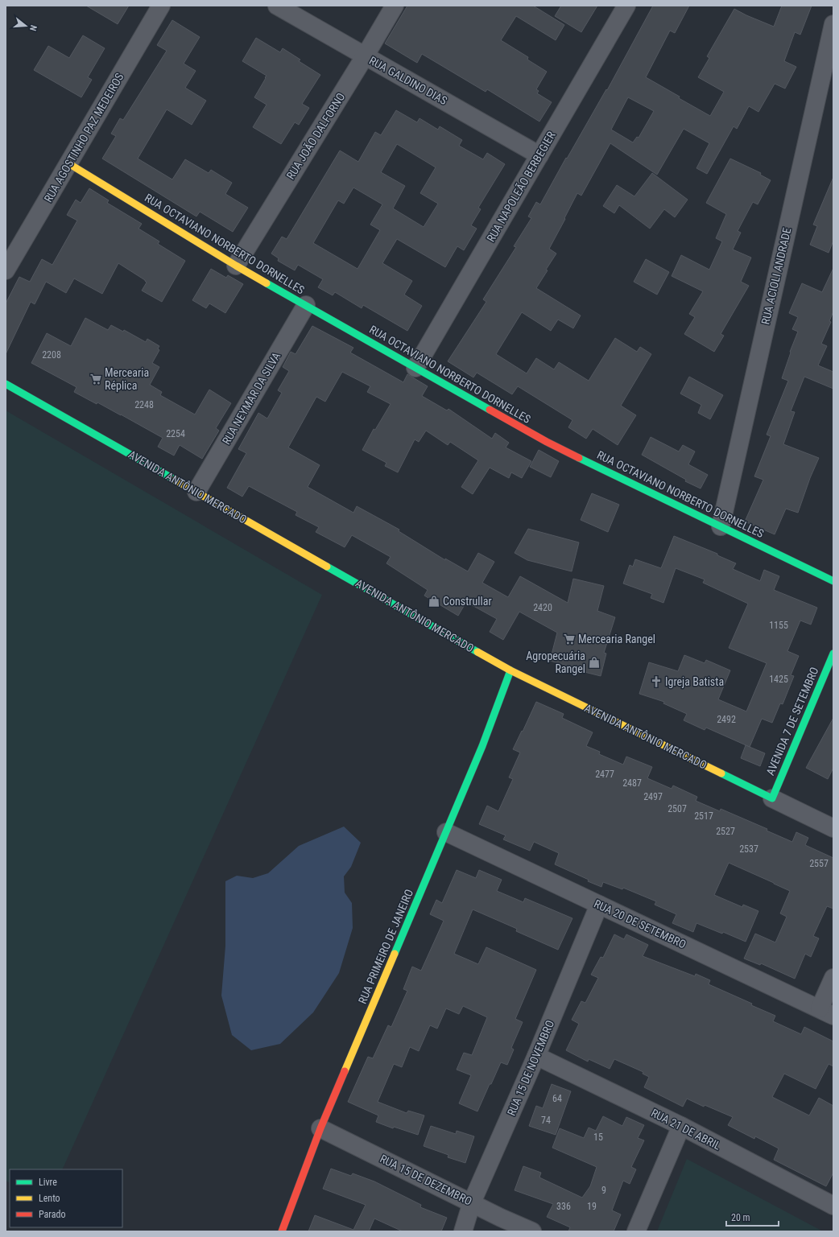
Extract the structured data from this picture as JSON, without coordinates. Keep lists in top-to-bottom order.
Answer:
{
  "streets": {
    "street": [
      "RUA GALDINO DIAS",
      "RUA JOÃO DALFORNO",
      "RUA AGOSTINHO PAZ MEDEIROS",
      "RUA NAPOLEÃO BERBEGIER",
      "RUA OCTAVIANO NORBERTO DORNELLES",
      "RUA ACIOLI ANDRADE",
      "RUA NEYMAR DA SILVA",
      "AVENIDA ANTÔNIO MERCADO",
      "AVENIDA 7 DE SETEMBRO",
      "RUA 20 DE SETEMBRO",
      "RUA PRIMEIRO DE JANEIRO",
      "RUA 15 DE NOVEMBRO",
      "RUA 21 DE ABRIL",
      "RUA 15 DE DEZEMBRO"
    ]
  },
  "crossings": [
    ["RUA GALDINO DIAS", "RUA JOÃO DALFORNO"],
    ["RUA GALDINO DIAS", "RUA NAPOLEÃO BERBEGIER"],
    ["RUA JOÃO DALFORNO", "RUA OCTAVIANO NORBERTO DORNELLES"],
    ["RUA AGOSTINHO PAZ MEDEIROS", "RUA OCTAVIANO NORBERTO DORNELLES"],
    ["RUA NAPOLEÃO BERBEGIER", "RUA OCTAVIANO NORBERTO DORNELLES"],
    ["RUA OCTAVIANO NORBERTO DORNELLES", "RUA ACIOLI ANDRADE"],
    ["RUA OCTAVIANO NORBERTO DORNELLES", "RUA NEYMAR DA SILVA"],
    ["RUA NEYMAR DA SILVA", "AVENIDA ANTÔNIO MERCADO"],
    ["AVENIDA ANTÔNIO MERCADO", "AVENIDA 7 DE SETEMBRO"],
    ["AVENIDA ANTÔNIO MERCADO", "RUA PRIMEIRO DE JANEIRO"],
    ["RUA 20 DE SETEMBRO", "RUA PRIMEIRO DE JANEIRO"],
    ["RUA 20 DE SETEMBRO", "RUA 15 DE NOVEMBRO"],
    ["RUA PRIMEIRO DE JANEIRO", "RUA 15 DE DEZEMBRO"],
    ["RUA 15 DE NOVEMBRO", "RUA 21 DE ABRIL"],
    ["RUA 15 DE NOVEMBRO", "RUA 15 DE DEZEMBRO"]
  ],
  "places": {
    "supermarket": ["Mercearia Réplica", "Mercearia Rangel"],
    "shop": ["Construllar", "Agropecuária Rangel"],
    "church": ["Igreja Batista"]
  },
  "house_numbers": [
    "2208",
    "2248",
    "2254",
    "2420",
    "1155",
    "1425",
    "2492",
    "2477",
    "2487",
    "2497",
    "2507",
    "2517",
    "2527",
    "2537",
    "2557",
    "64",
    "74",
    "15",
    "9",
    "336",
    "19"
  ],
  "legend": ["Livre", "Lento", "Parado"],
  "scale_bar": "20 m",
  "north": "right"
}
